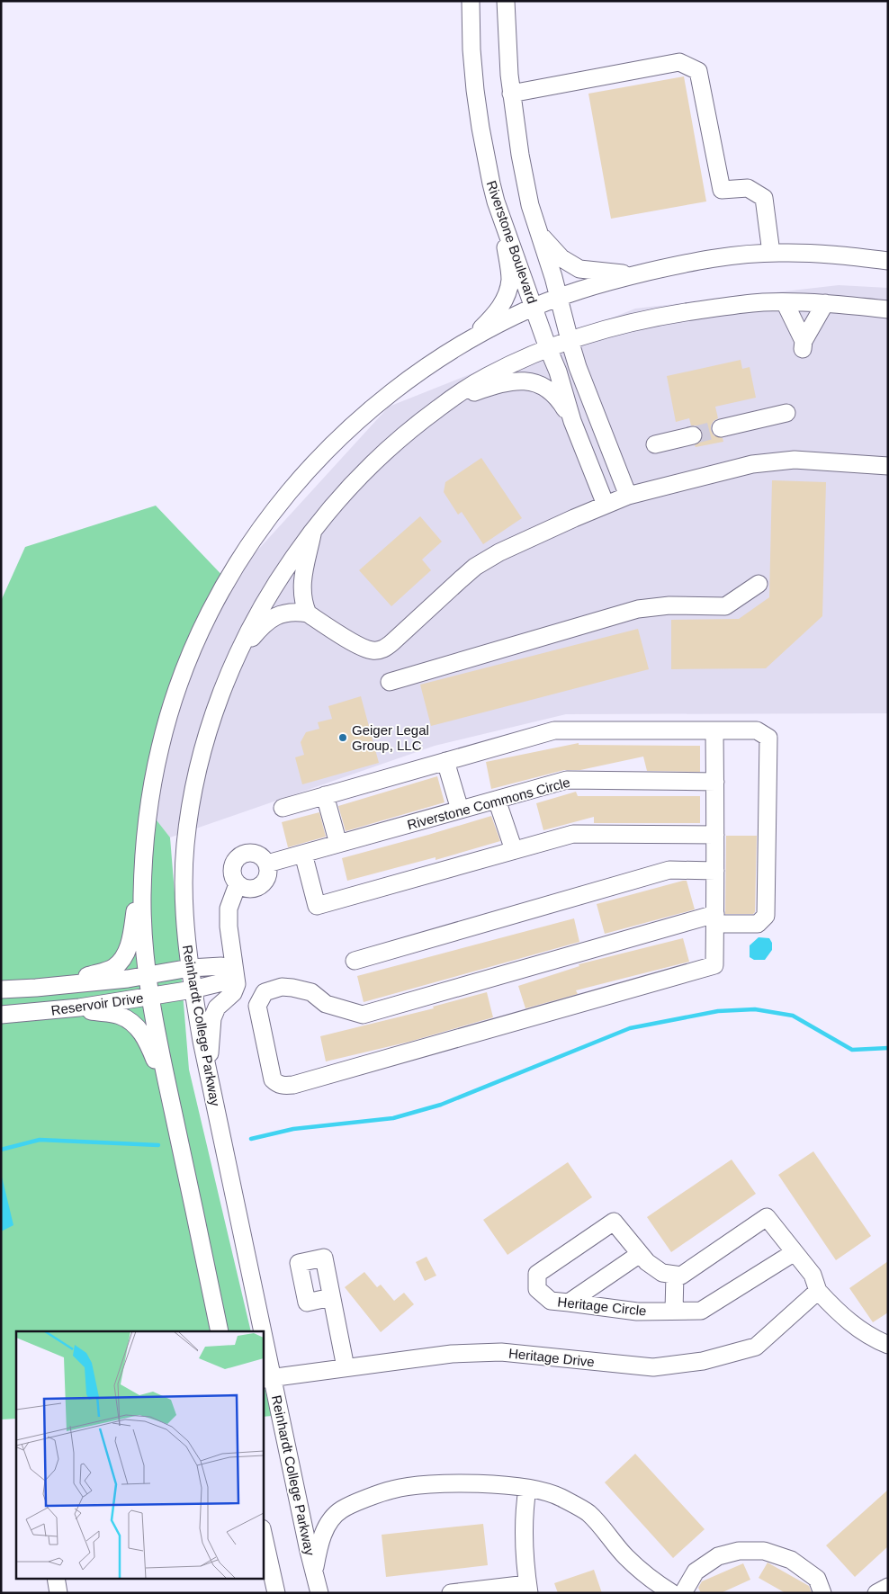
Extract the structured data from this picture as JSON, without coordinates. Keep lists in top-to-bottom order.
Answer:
{
  "streets": {
    "street": [
      "Riverstone Boulevard",
      "Riverstone Commons Circle",
      "Reservoir Drive",
      "Reinhardt College Parkway",
      "Heritage Circle",
      "Heritage Drive"
    ]
  },
  "crossings": [
    ["Riverstone Boulevard", "Reinhardt College Parkway"],
    ["Reservoir Drive", "Reinhardt College Parkway"],
    ["Reinhardt College Parkway", "Heritage Drive"]
  ],
  "places": ["Geiger Legal Group, LLC"]
}
